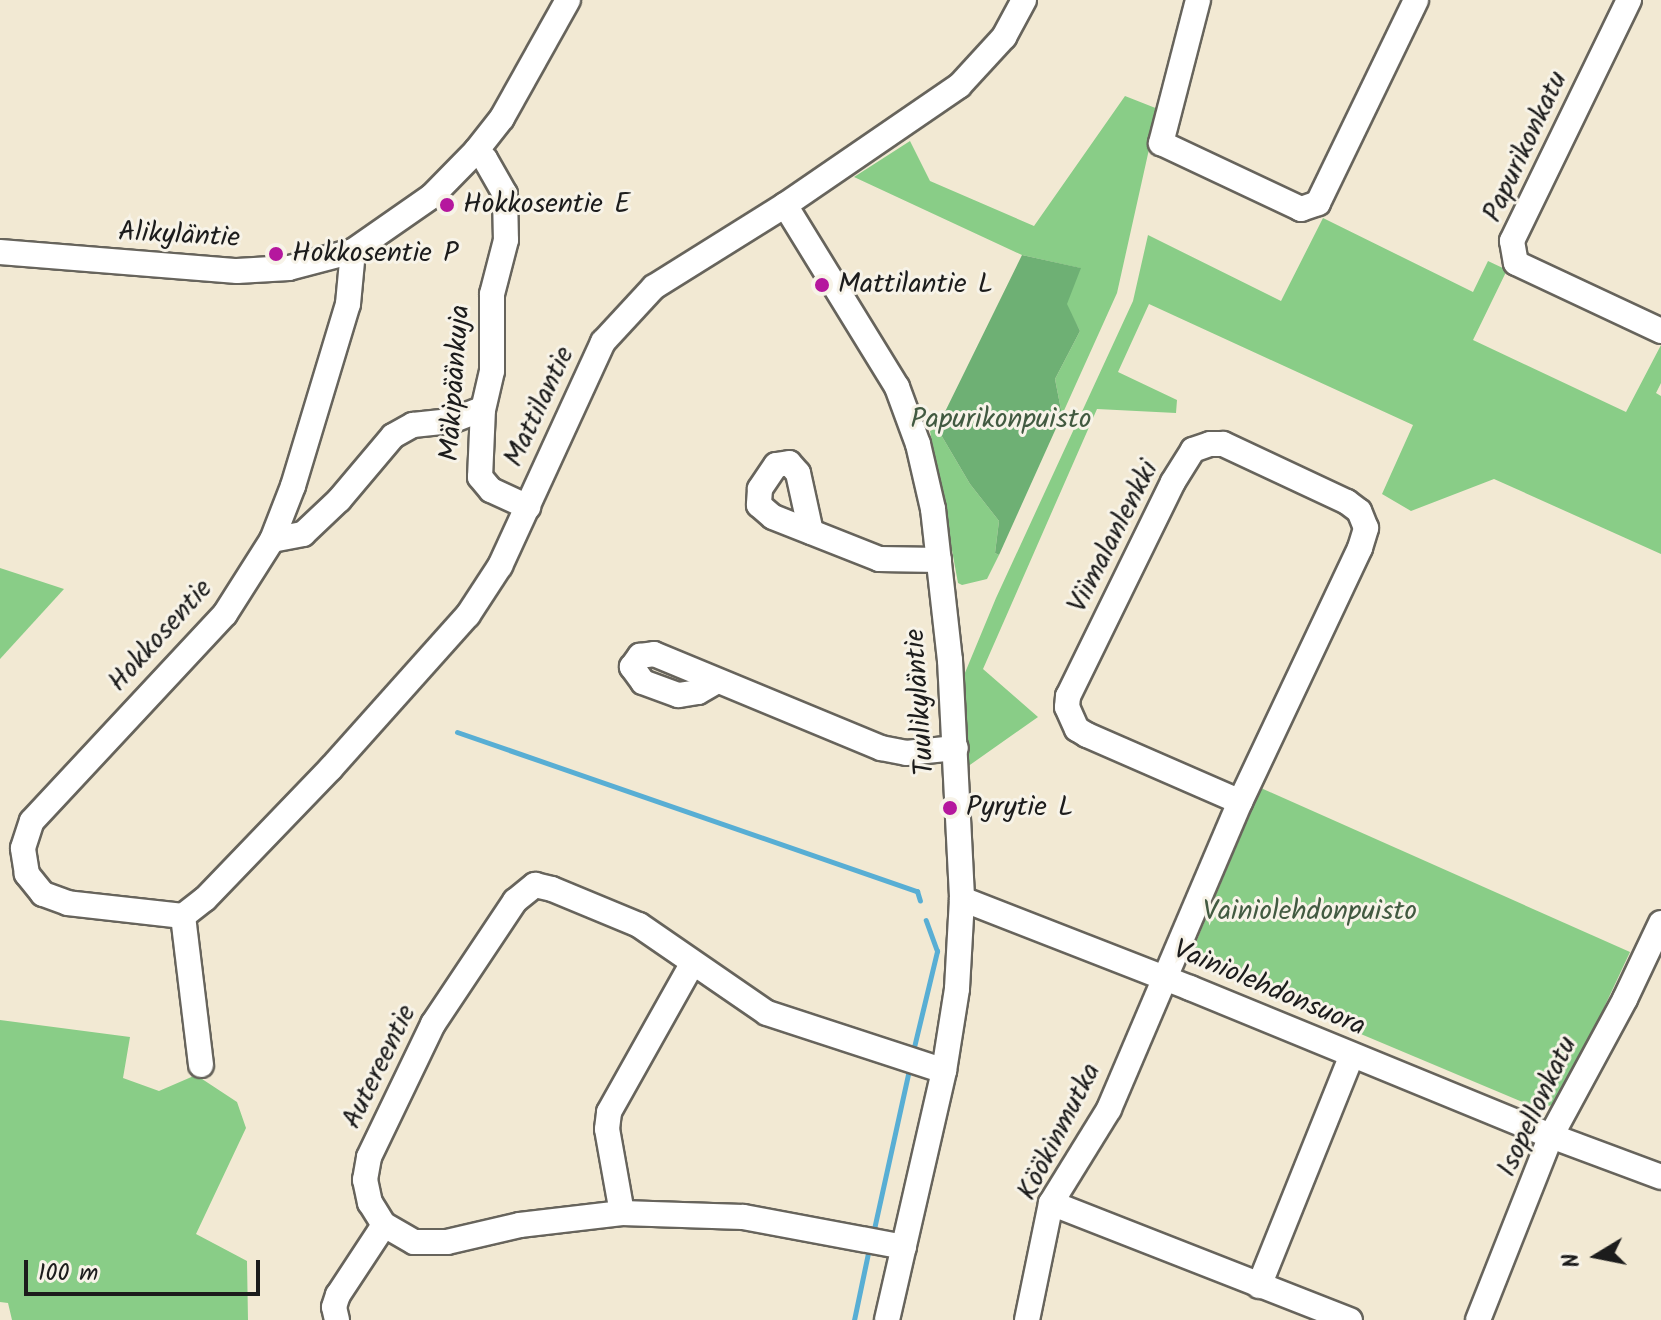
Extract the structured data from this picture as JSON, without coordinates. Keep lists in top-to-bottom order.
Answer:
{
  "streets": {
    "street": [
      "Papurikonkatu",
      "Alikyläntie",
      "Mäkipäänkuja",
      "Mattilantie",
      "Viimalanlenkki",
      "Hokkosentie",
      "Tuulikyläntie",
      "Vainiolehdonsuora",
      "Autereentie",
      "Isopellonkatu",
      "Köökinmutka"
    ]
  },
  "crossings": [
    ["Alikyläntie", "Mäkipäänkuja"],
    ["Alikyläntie", "Hokkosentie"],
    ["Mäkipäänkuja", "Mattilantie"],
    ["Mattilantie", "Hokkosentie"],
    ["Mattilantie", "Tuulikyläntie"],
    ["Viimalanlenkki", "Vainiolehdonsuora"],
    ["Viimalanlenkki", "Köökinmutka"],
    ["Tuulikyläntie", "Vainiolehdonsuora"],
    ["Tuulikyläntie", "Autereentie"],
    ["Vainiolehdonsuora", "Isopellonkatu"],
    ["Vainiolehdonsuora", "Köökinmutka"]
  ],
  "parks": ["Papurikonpuisto", "Vainiolehdonpuisto"],
  "places": [
    "Hokkosentie E",
    "Hokkosentie P",
    "Mattilantie L",
    "Pyrytie L"
  ],
  "scale_bar": "100 m",
  "north": "left"
}
